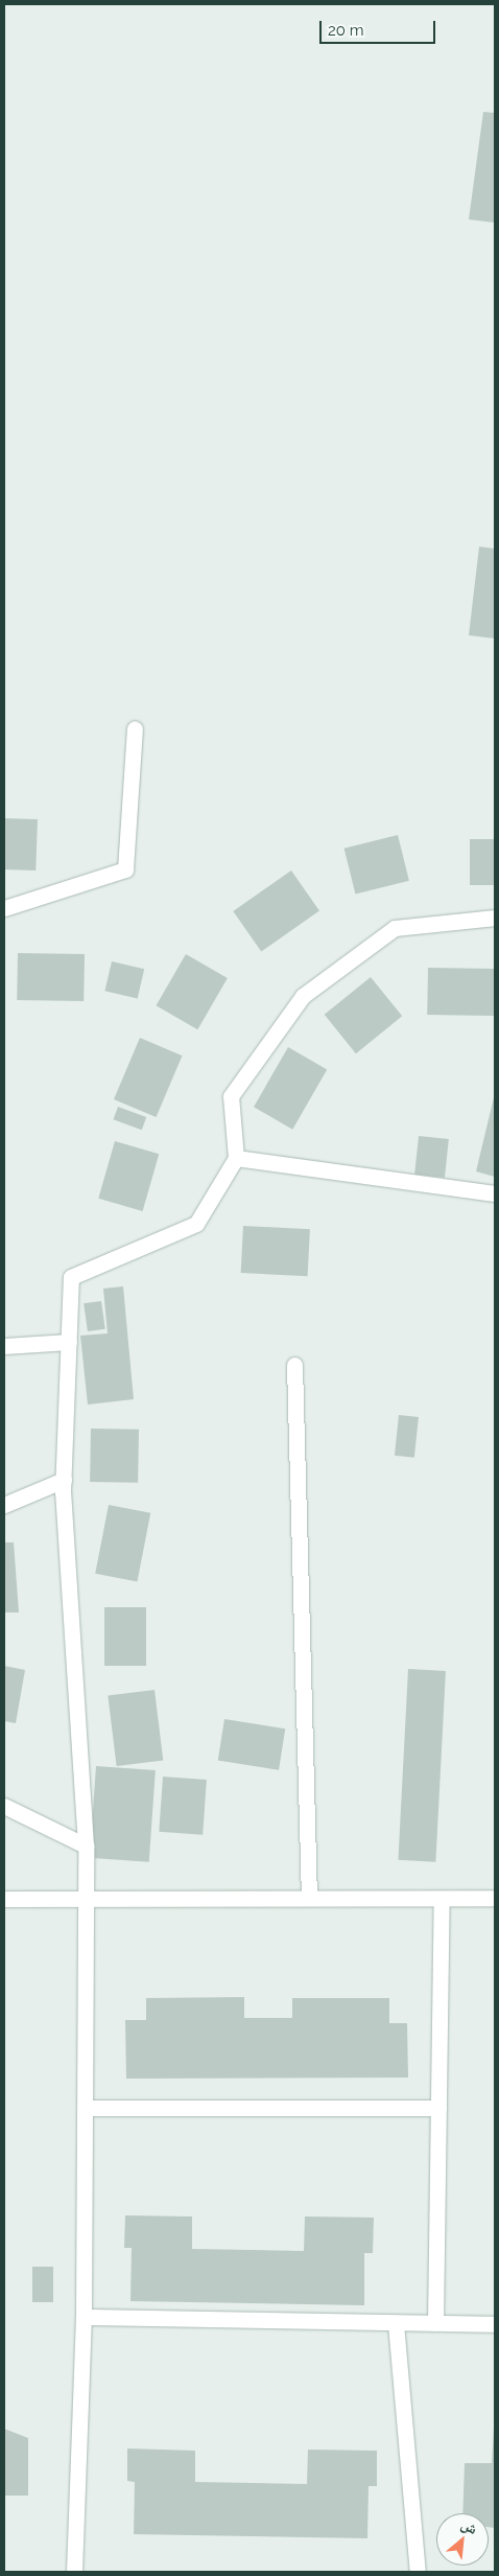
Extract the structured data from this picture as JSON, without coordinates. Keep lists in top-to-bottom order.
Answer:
{
  "scale_bar": "20 m",
  "north": "top right"
}
